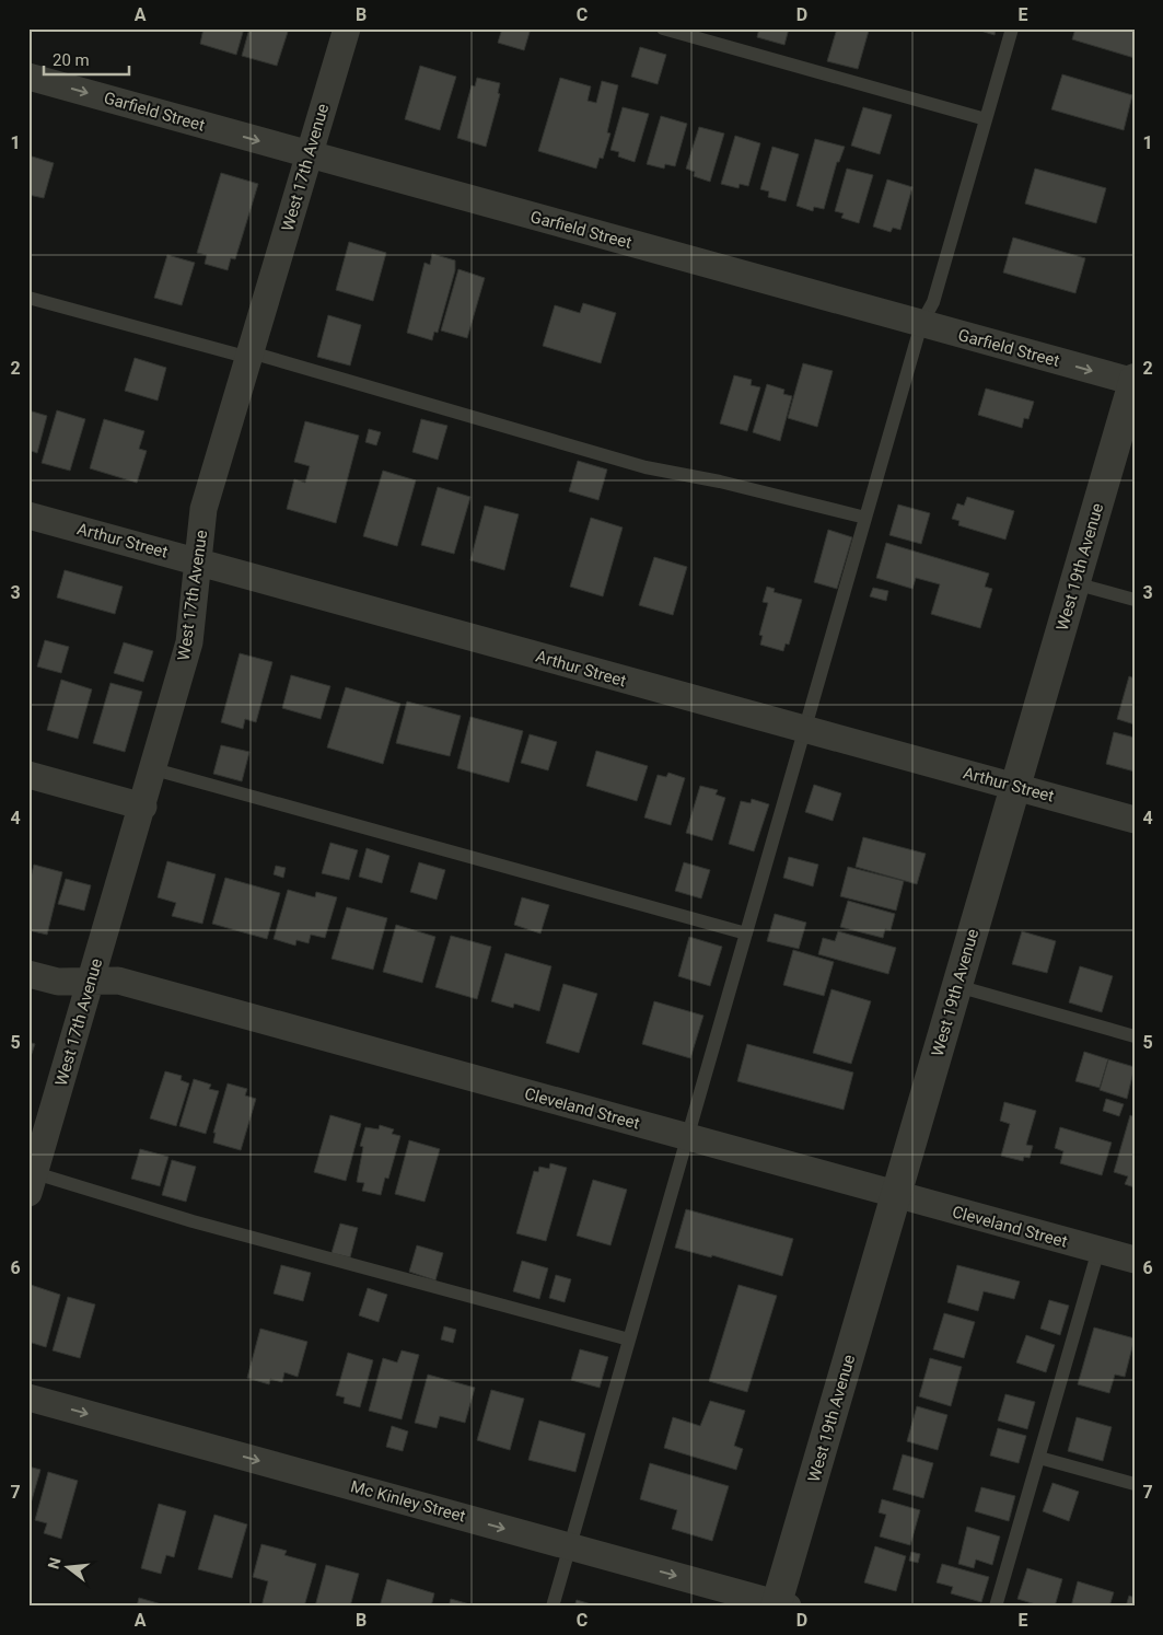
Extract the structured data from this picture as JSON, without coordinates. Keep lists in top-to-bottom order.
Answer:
{
  "streets": {
    "street": [
      "Garfield Street",
      "West 17th Avenue",
      "Arthur Street",
      "West 19th Avenue",
      "Cleveland Street",
      "Mc Kinley Street"
    ]
  },
  "crossings": [
    ["Garfield Street", "West 17th Avenue"],
    ["Garfield Street", "West 19th Avenue"],
    ["West 17th Avenue", "Arthur Street"],
    ["West 17th Avenue", "Cleveland Street"],
    ["Arthur Street", "West 19th Avenue"],
    ["West 19th Avenue", "Cleveland Street"],
    ["West 19th Avenue", "Mc Kinley Street"]
  ],
  "one_way": ["Garfield Street", "Mc Kinley Street"],
  "scale_bar": "20 m",
  "north": "left",
  "grid": {
    "columns": [
      "A",
      "B",
      "C",
      "D",
      "E"
    ],
    "rows": [
      "1",
      "2",
      "3",
      "4",
      "5",
      "6",
      "7"
    ]
  }
}
